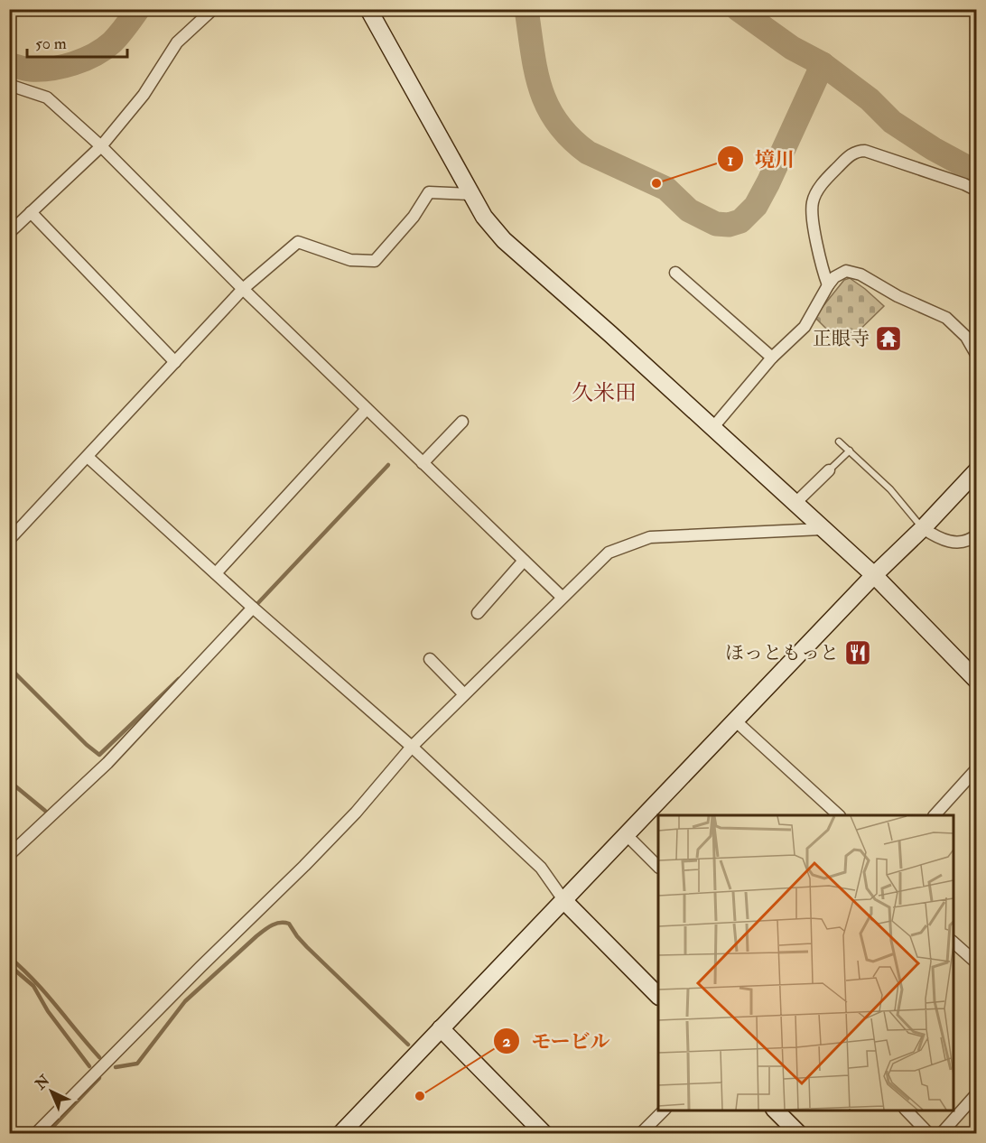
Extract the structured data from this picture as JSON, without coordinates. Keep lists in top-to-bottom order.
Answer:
{
  "districts": ["久米田"],
  "places": {
    "other": ["境川", "モービル"],
    "temple": ["正眼寺"],
    "restaurant": ["ほっともっと"]
  },
  "scale_bar": "50 m",
  "north": "top left"
}
